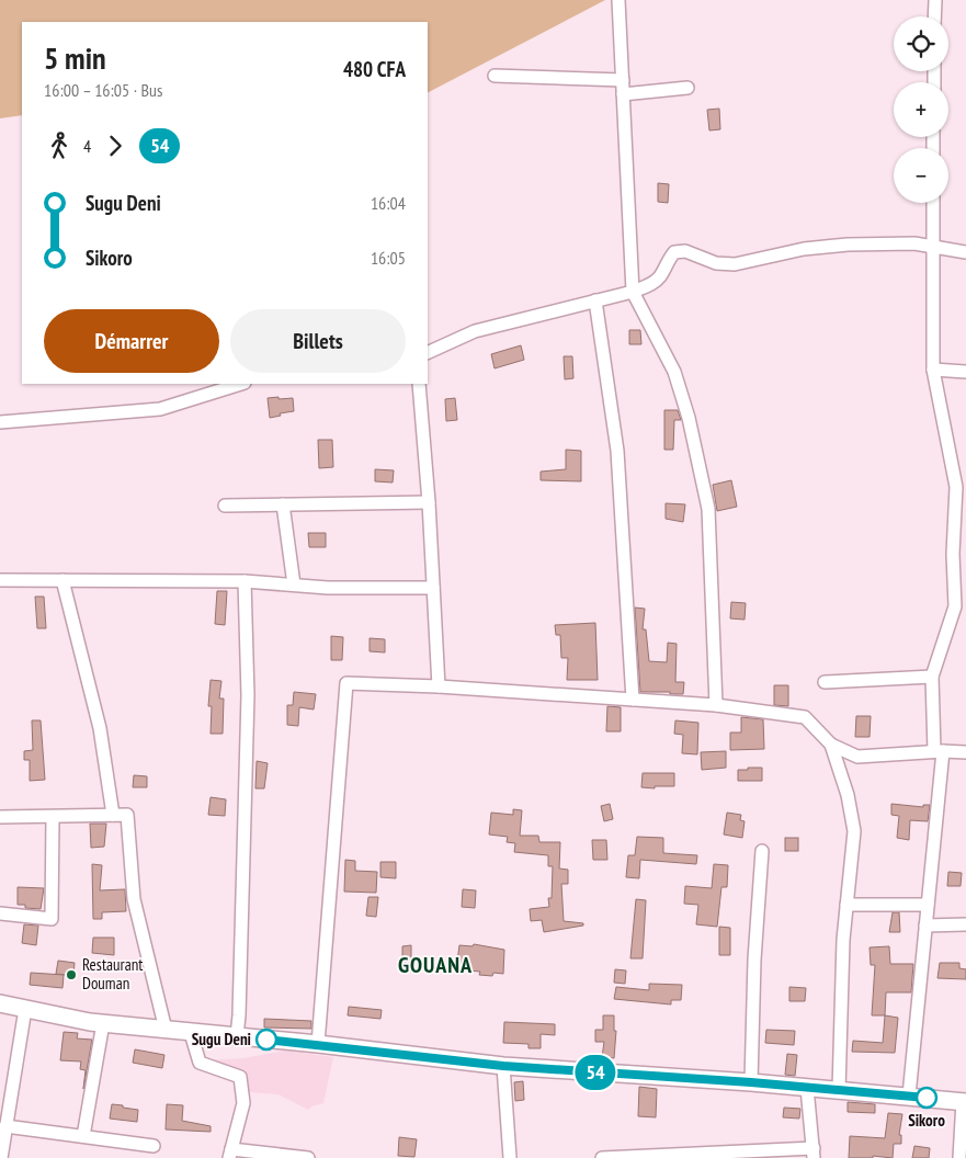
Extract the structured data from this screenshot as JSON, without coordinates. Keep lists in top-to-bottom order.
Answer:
{
  "districts": ["GOUANA"],
  "places": ["Restaurant Douman", "Sugu Deni", "Sikoro"],
  "lines": ["bus line 54"],
  "page": {
    "on_map": "54",
    "map_buttons": ["+", "−"],
    "heading": ["5 min", "16:00 – 16:05 · Bus", "480 CFA"],
    "legs": ["4", "54"],
    "list": [
      {
        "name": "Sugu Deni",
        "value": "16:04"
      },
      {
        "name": "Sikoro",
        "value": "16:05"
      }
    ],
    "buttons": ["Démarrer", "Billets"]
  }
}
